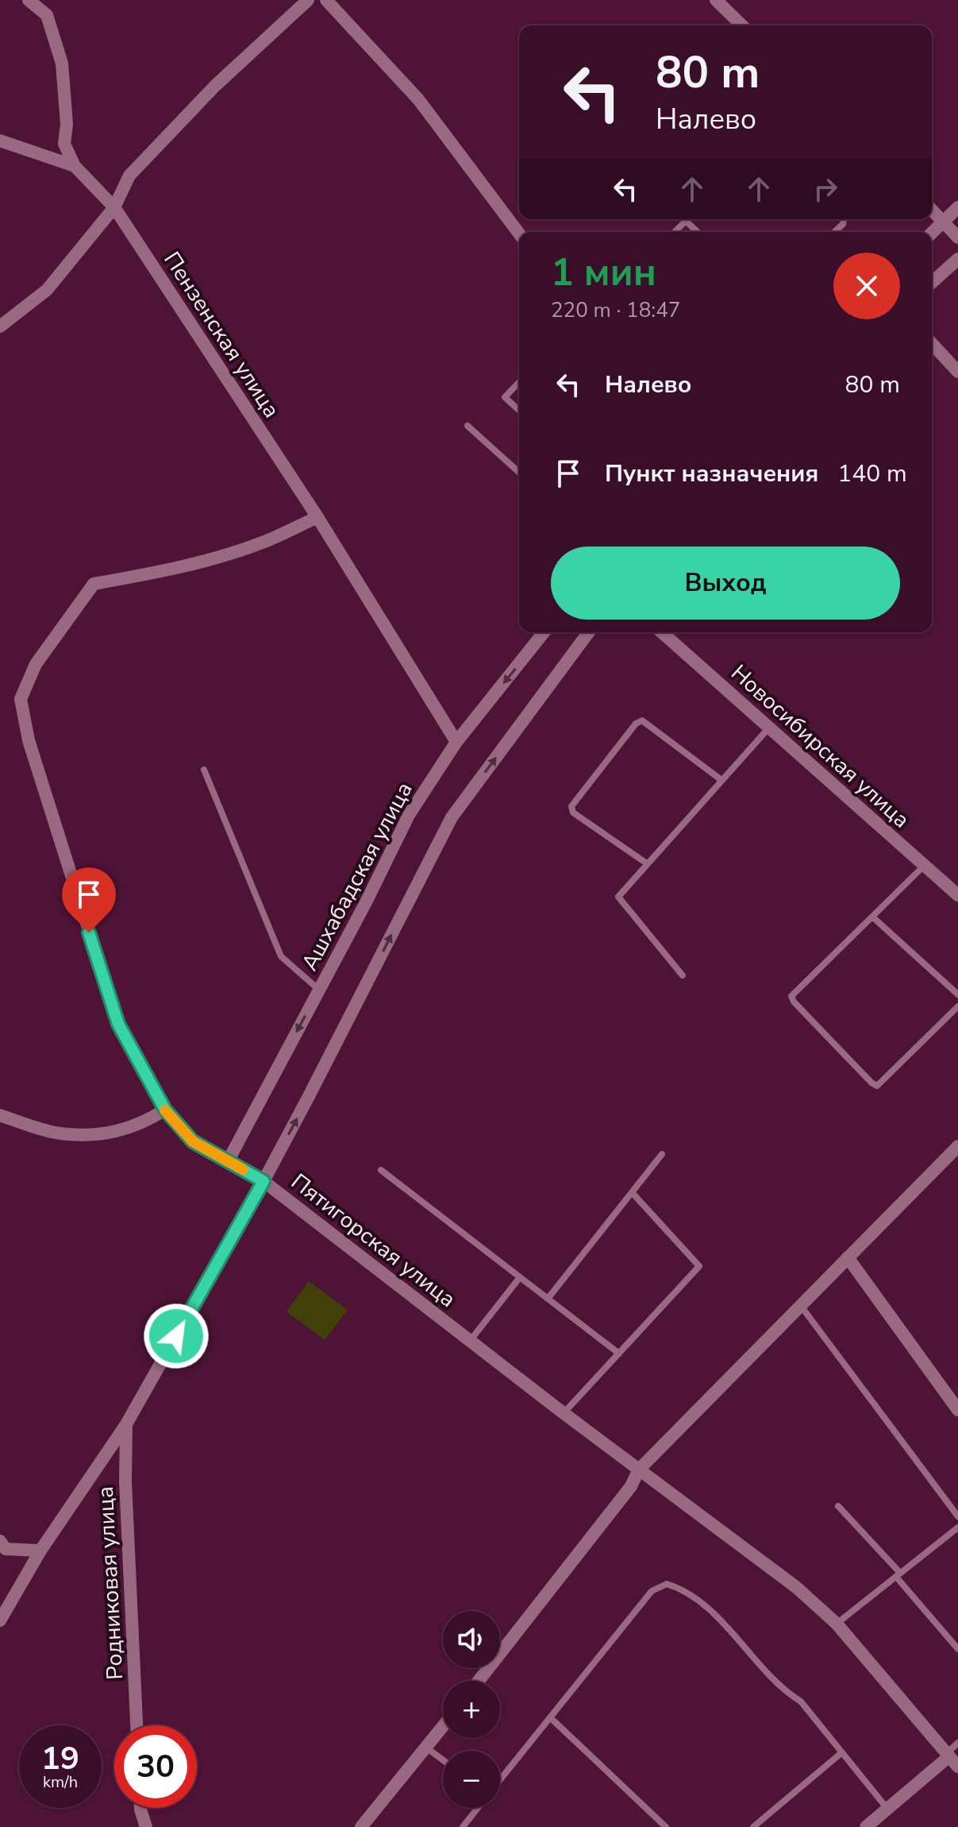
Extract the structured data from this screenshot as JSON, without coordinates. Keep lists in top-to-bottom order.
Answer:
{
  "streets": {
    "street": [
      "Пензенская улица",
      "Новосибирская улица",
      "Ашхабадская улица",
      "Пятигорская улица",
      "Родниковая улица"
    ]
  },
  "crossings": [
    ["Пензенская улица", "Ашхабадская улица"],
    ["Пензенская улица", "Пятигорская улица"],
    ["Ашхабадская улица", "Пятигорская улица"]
  ],
  "page": {
    "turn": ["80 m", "Налево"],
    "heading": ["1 мин", "220 m · 18:47"],
    "list": [
      {
        "name": "Налево",
        "value": "80 m"
      },
      {
        "name": "Пункт назначения",
        "value": "140 m"
      }
    ],
    "buttons": "Выход",
    "map_buttons": ["+", "−"],
    "speed": "19 km/h",
    "limit": "30"
  }
}
